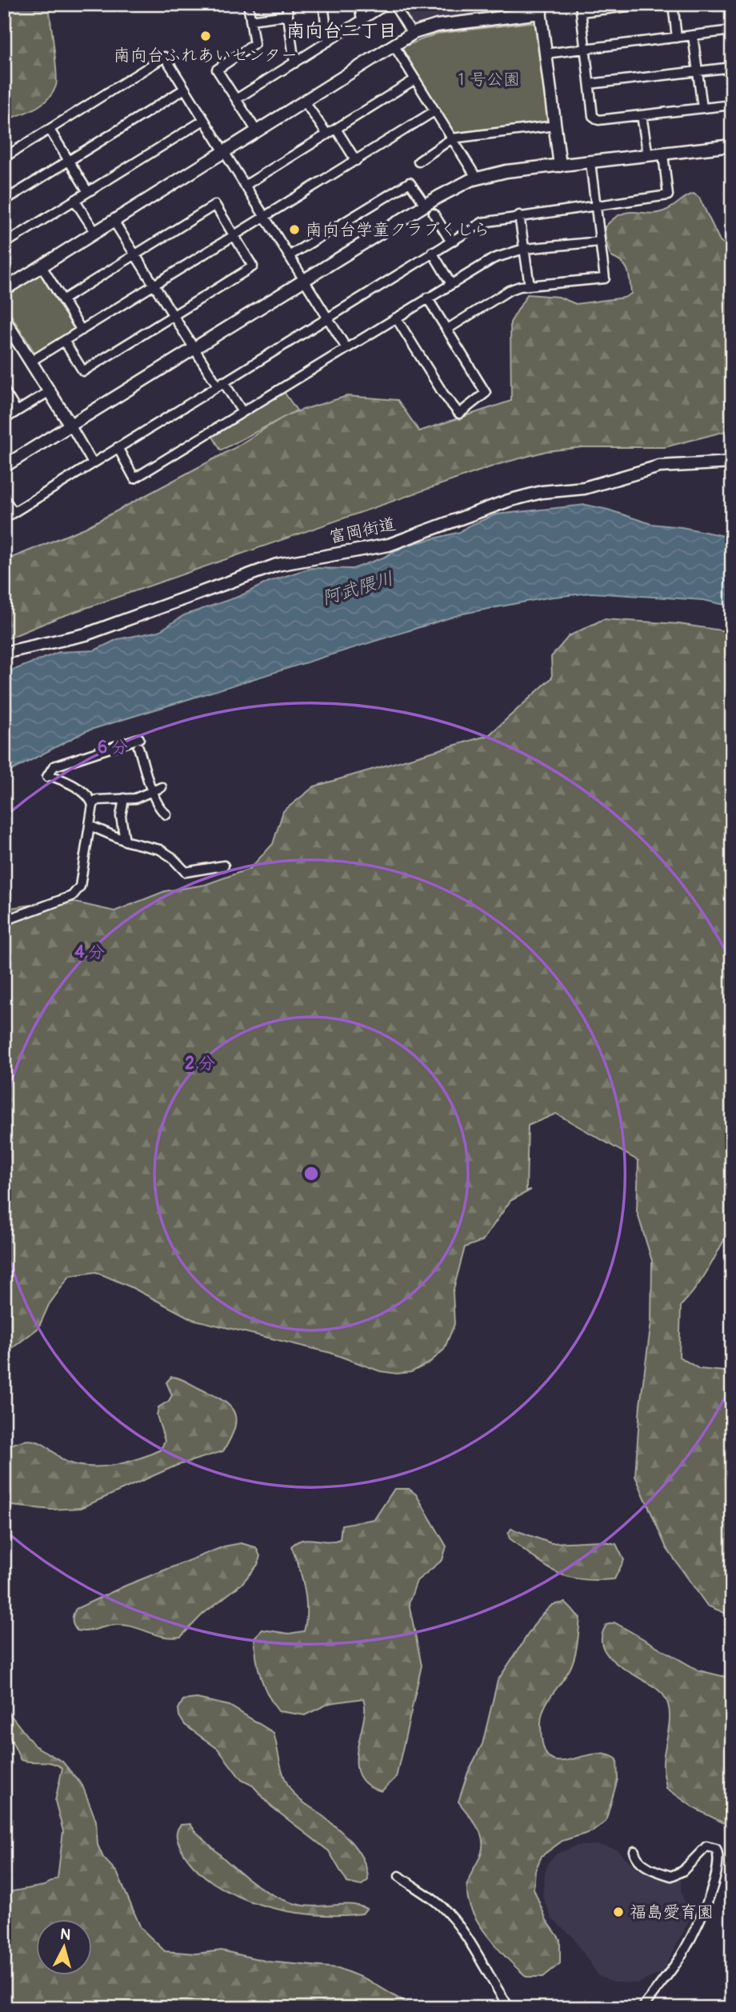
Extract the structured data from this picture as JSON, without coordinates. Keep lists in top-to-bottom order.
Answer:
{
  "streets": {
    "street": ["富岡街道"]
  },
  "districts": ["南向台二丁目"],
  "water": ["阿武隈川"],
  "parks": ["１号公園"],
  "places": ["南向台ふれあいセンター", "南向台学童クラブくじら", "福島愛育園"],
  "north": "top",
  "rings": ["6 分", "4 分", "2 分"]
}
